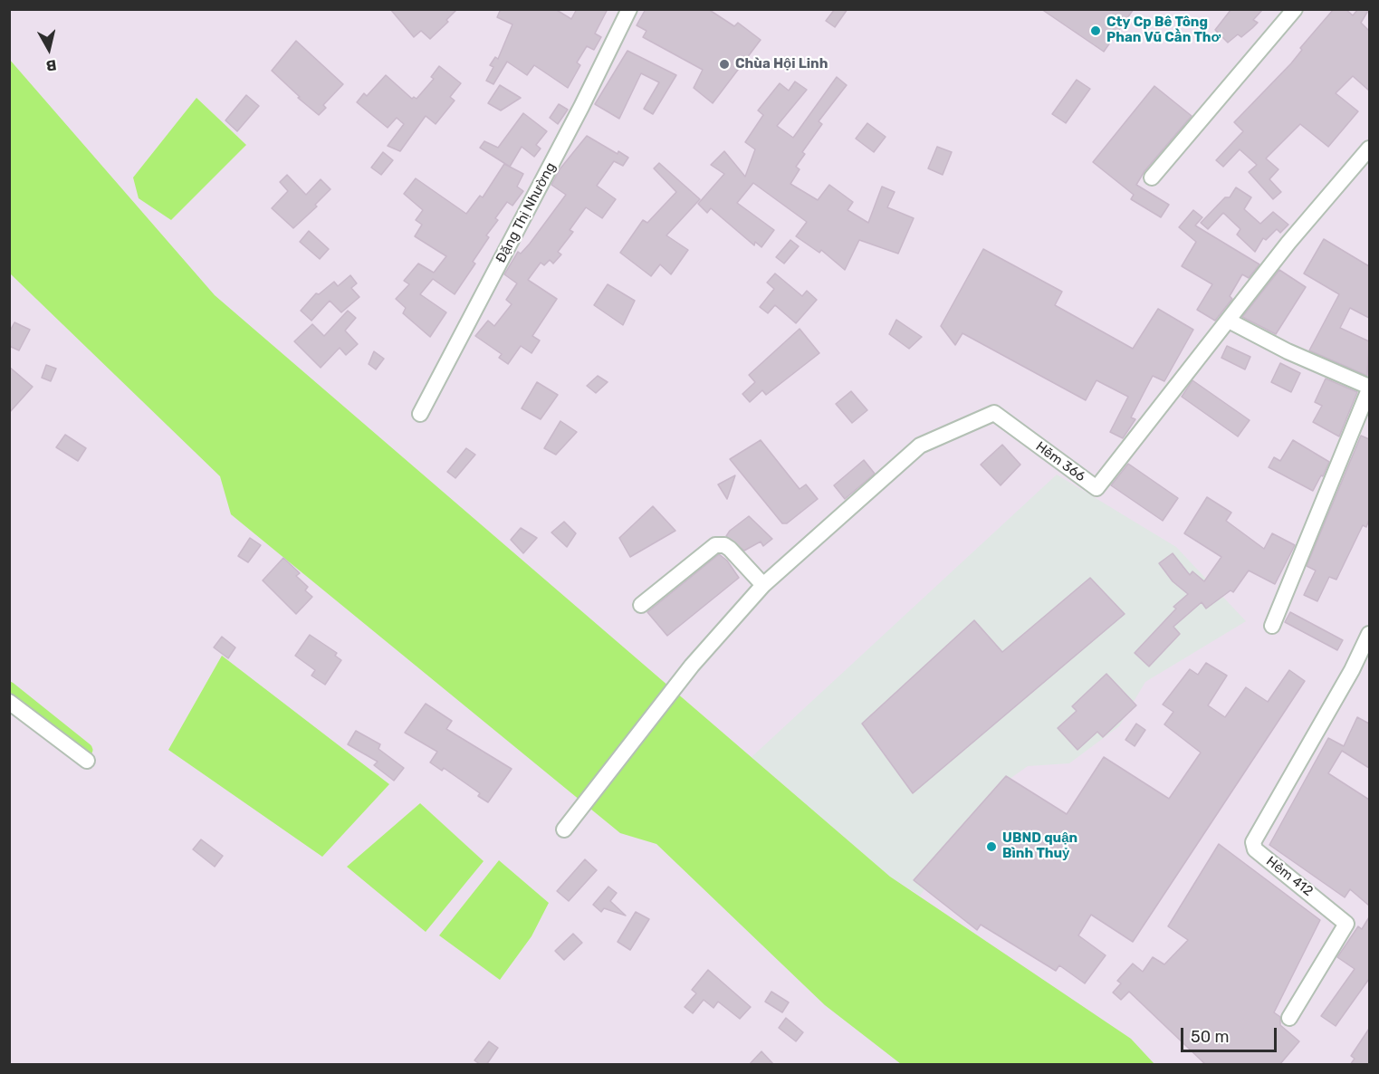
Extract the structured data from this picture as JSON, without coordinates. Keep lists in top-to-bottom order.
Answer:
{
  "streets": {
    "street": ["Đặng Thị Nhường", "Hẽm 366", "Hẻm 412"]
  },
  "places": ["Cty Cp Bê Tông Phan Vũ Cần Thơ", "Chùa Hội Linh", "UBND quận Bình Thuỷ"],
  "scale_bar": "50 m",
  "north": "bottom"
}
